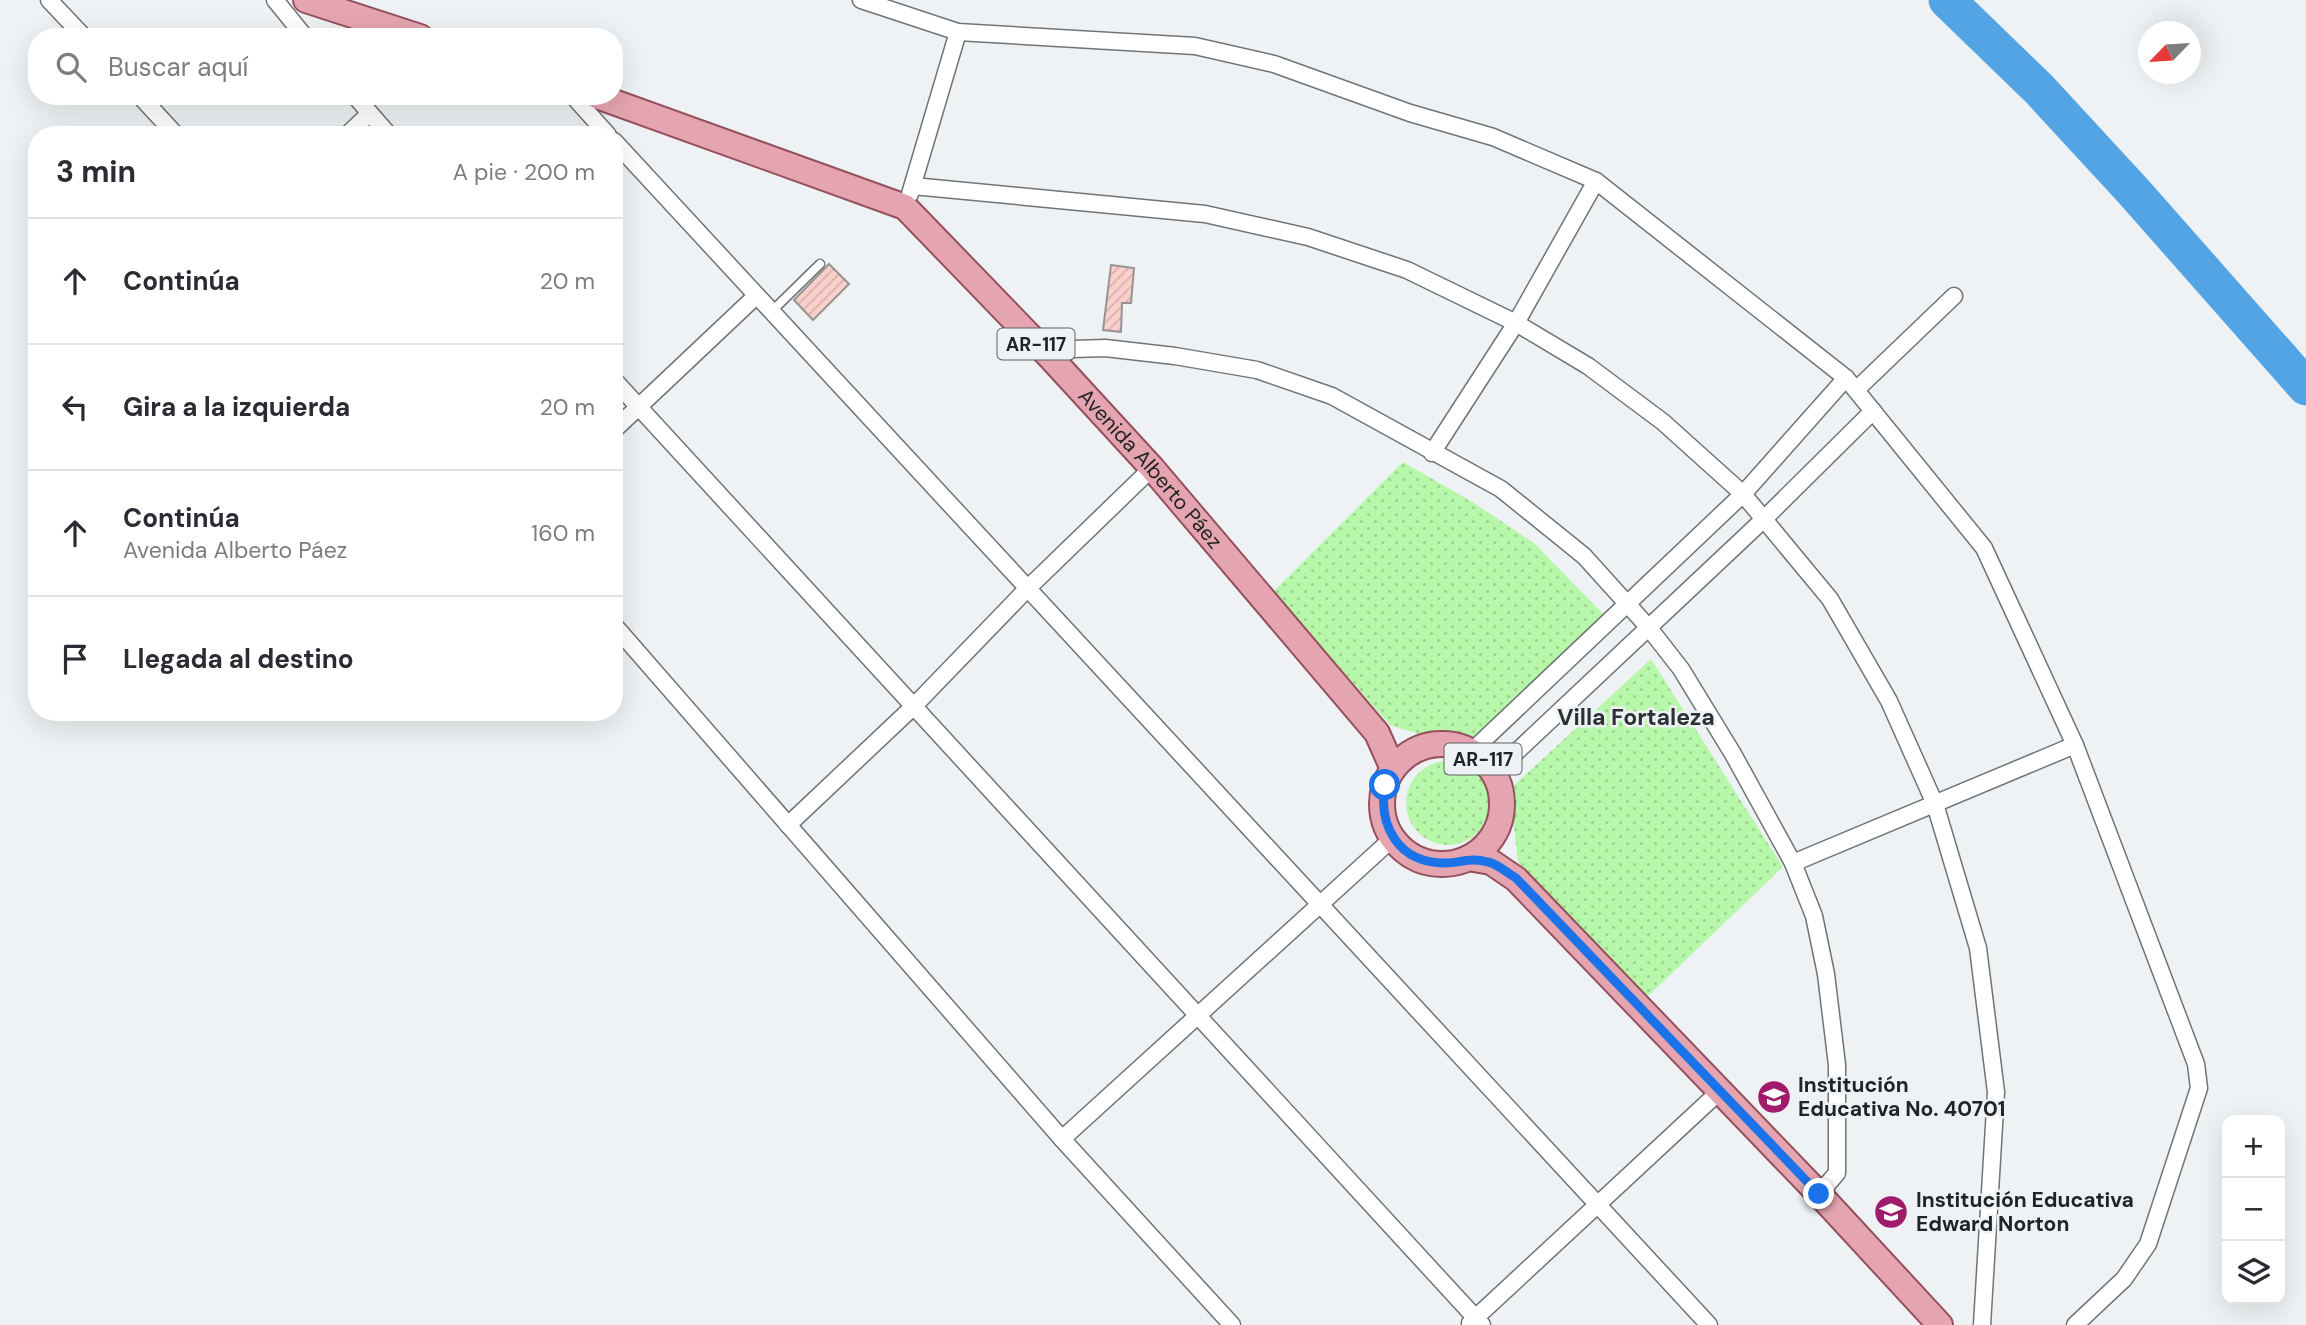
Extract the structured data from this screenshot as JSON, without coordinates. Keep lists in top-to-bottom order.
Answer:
{
  "streets": {
    "main road": ["AR-117", "Avenida Alberto Páez"]
  },
  "crossings": [
    ["AR-117", "Avenida Alberto Páez"]
  ],
  "districts": ["Villa Fortaleza"],
  "places": {
    "school or university": ["Institución Educativa No. 40701", "Institución Educativa Edward Norton"]
  },
  "north": "bottom left",
  "page": {
    "search": "Buscar aquí",
    "heading": ["3 min", "A pie · 200 m"],
    "list": [
      ["Continúa", "20 m"],
      ["Gira a la izquierda", "20 m"],
      ["Continúa", "Avenida Alberto Páez", "160 m"],
      "Llegada al destino"
    ],
    "map_buttons": ["+", "−"]
  }
}
